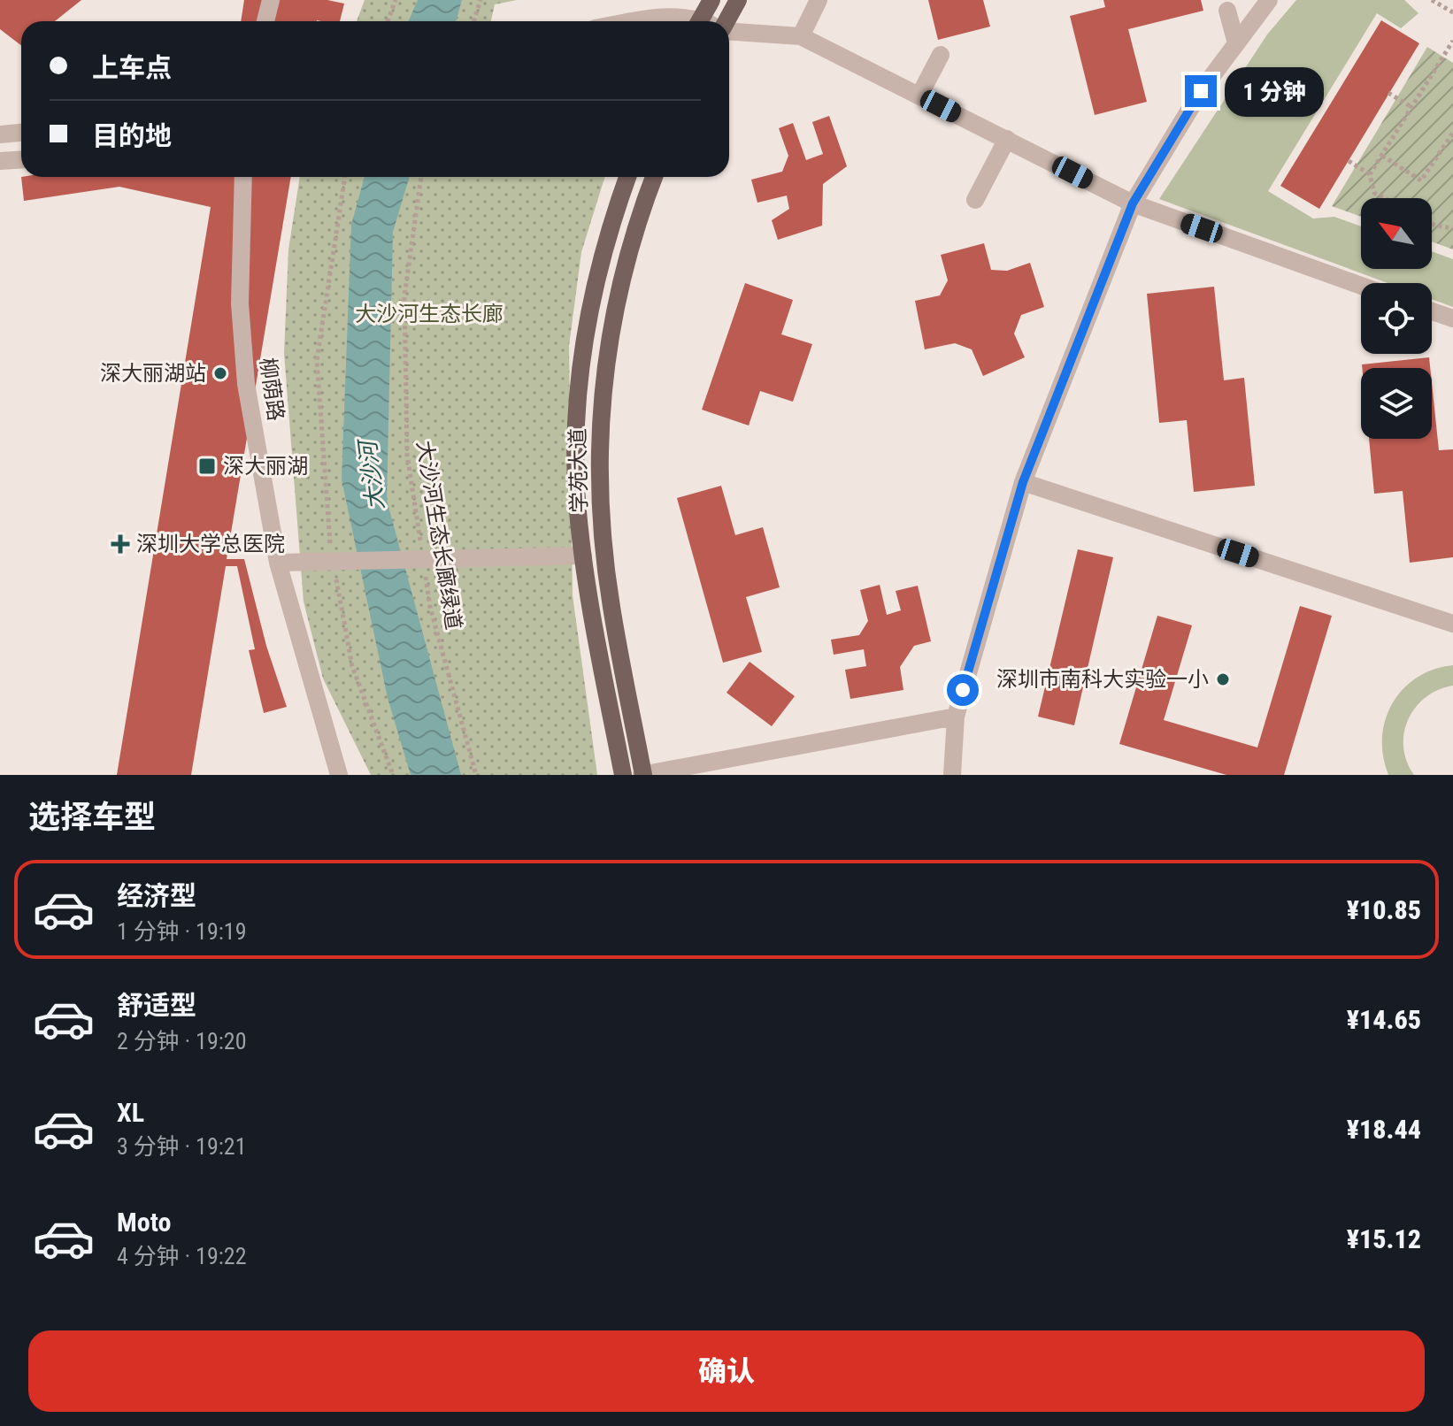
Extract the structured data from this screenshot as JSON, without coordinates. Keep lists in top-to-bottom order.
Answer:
{
  "streets": {
    "main road": ["学苑大道"],
    "street": ["柳荫路"],
    "path": ["大沙河生态长廊绿道"]
  },
  "water": ["大沙河"],
  "parks": ["大沙河生态长廊"],
  "places": {
    "other": ["深大丽湖站", "深圳市南科大实验一小"],
    "transit": ["深大丽湖"],
    "health": ["深圳大学总医院"]
  },
  "north": "top left",
  "page": {
    "banner": ["上车点", "目的地"],
    "bubble": "1 分钟",
    "heading": "选择车型",
    "list": [
      {
        "name": "经济型",
        "note": "1 分钟 · 19:19",
        "value": "¥10.85"
      },
      {
        "name": "舒适型",
        "note": "2 分钟 · 19:20",
        "value": "¥14.65"
      },
      {
        "name": "XL",
        "note": "3 分钟 · 19:21",
        "value": "¥18.44"
      },
      {
        "name": "Moto",
        "note": "4 分钟 · 19:22",
        "value": "¥15.12"
      }
    ],
    "buttons": "确认"
  }
}
